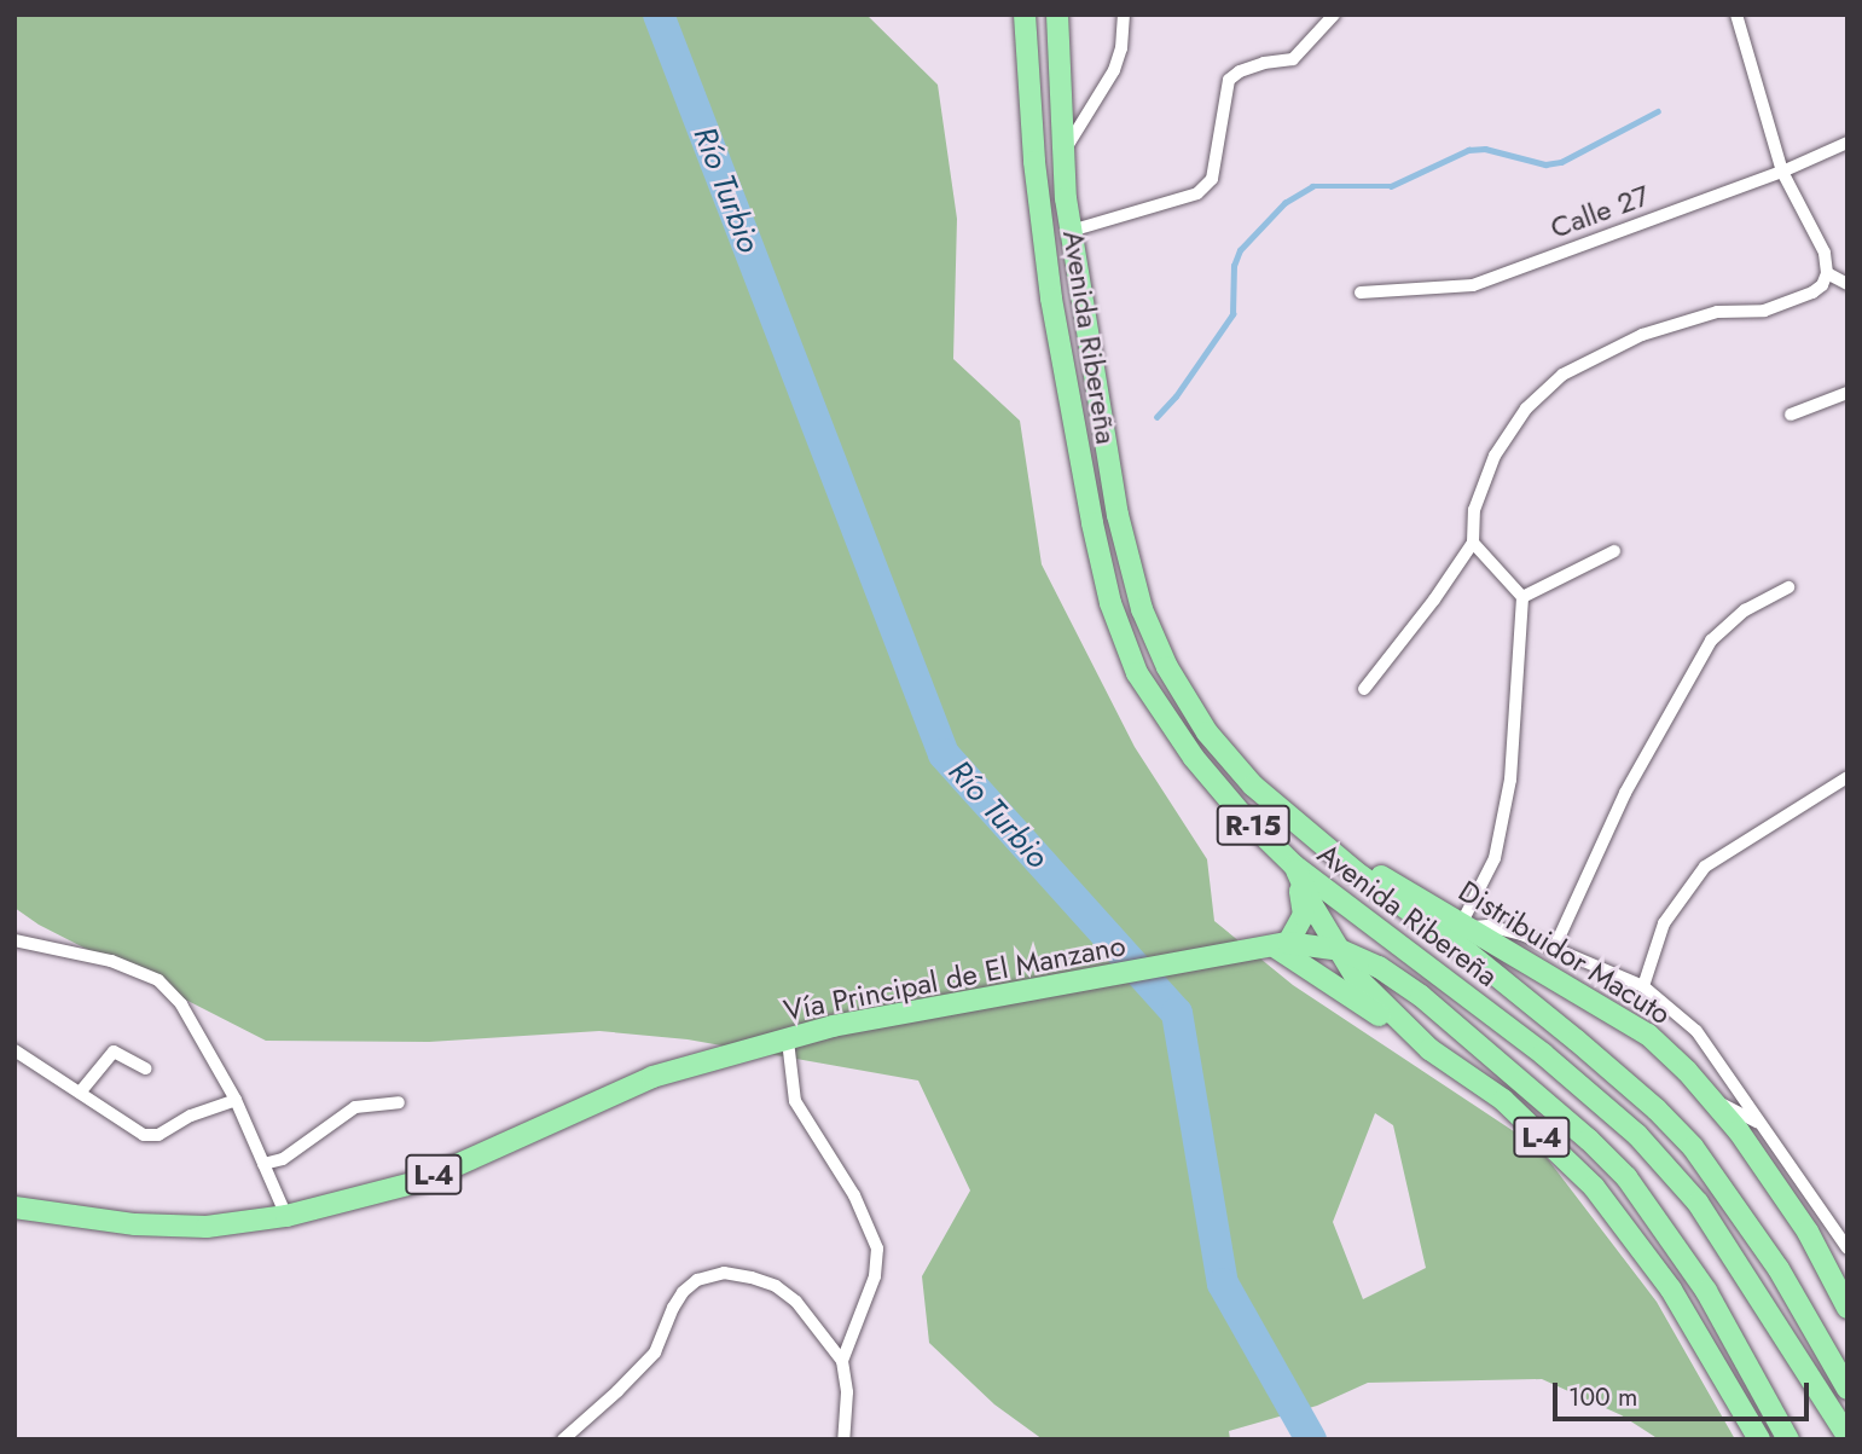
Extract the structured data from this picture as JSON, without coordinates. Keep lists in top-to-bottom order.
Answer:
{
  "streets": {
    "main road": [
      "Avenida Ribereña",
      "R-15",
      "Distribuidor Macuto",
      "Vía Principal de El Manzano",
      "L-4"
    ],
    "street": ["Calle 27"]
  },
  "crossings": [
    ["Avenida Ribereña", "Distribuidor Macuto"],
    ["Avenida Ribereña", "L-4"],
    ["Vía Principal de El Manzano", "L-4"]
  ],
  "water": ["Río Turbio"],
  "scale_bar": "100 m"
}
